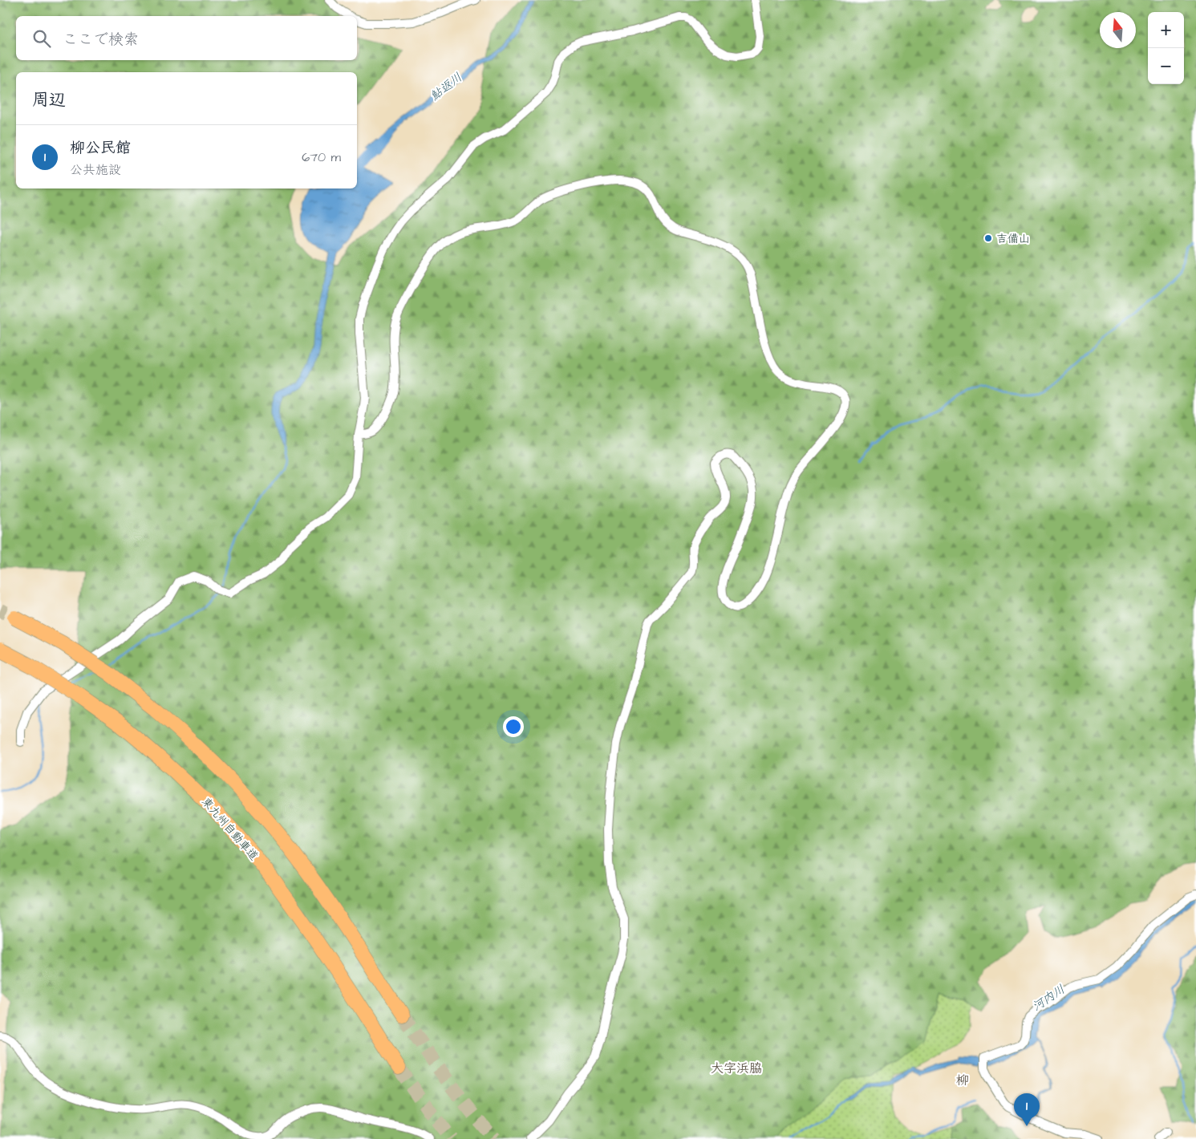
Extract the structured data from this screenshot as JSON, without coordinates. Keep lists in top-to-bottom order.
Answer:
{
  "streets": {
    "highway": ["東九州自動車道"]
  },
  "districts": ["大字浜脇", "柳"],
  "water": ["鮎返川", "河内川"],
  "places": ["吉備山"],
  "north": "top",
  "page": {
    "map_buttons": ["+", "−"],
    "search": "ここで検索",
    "heading": "周辺",
    "list": [
      {
        "mark": "1",
        "name": "柳公民館",
        "note": "公共施設",
        "value": "670 m"
      }
    ],
    "pins": "1"
  }
}
